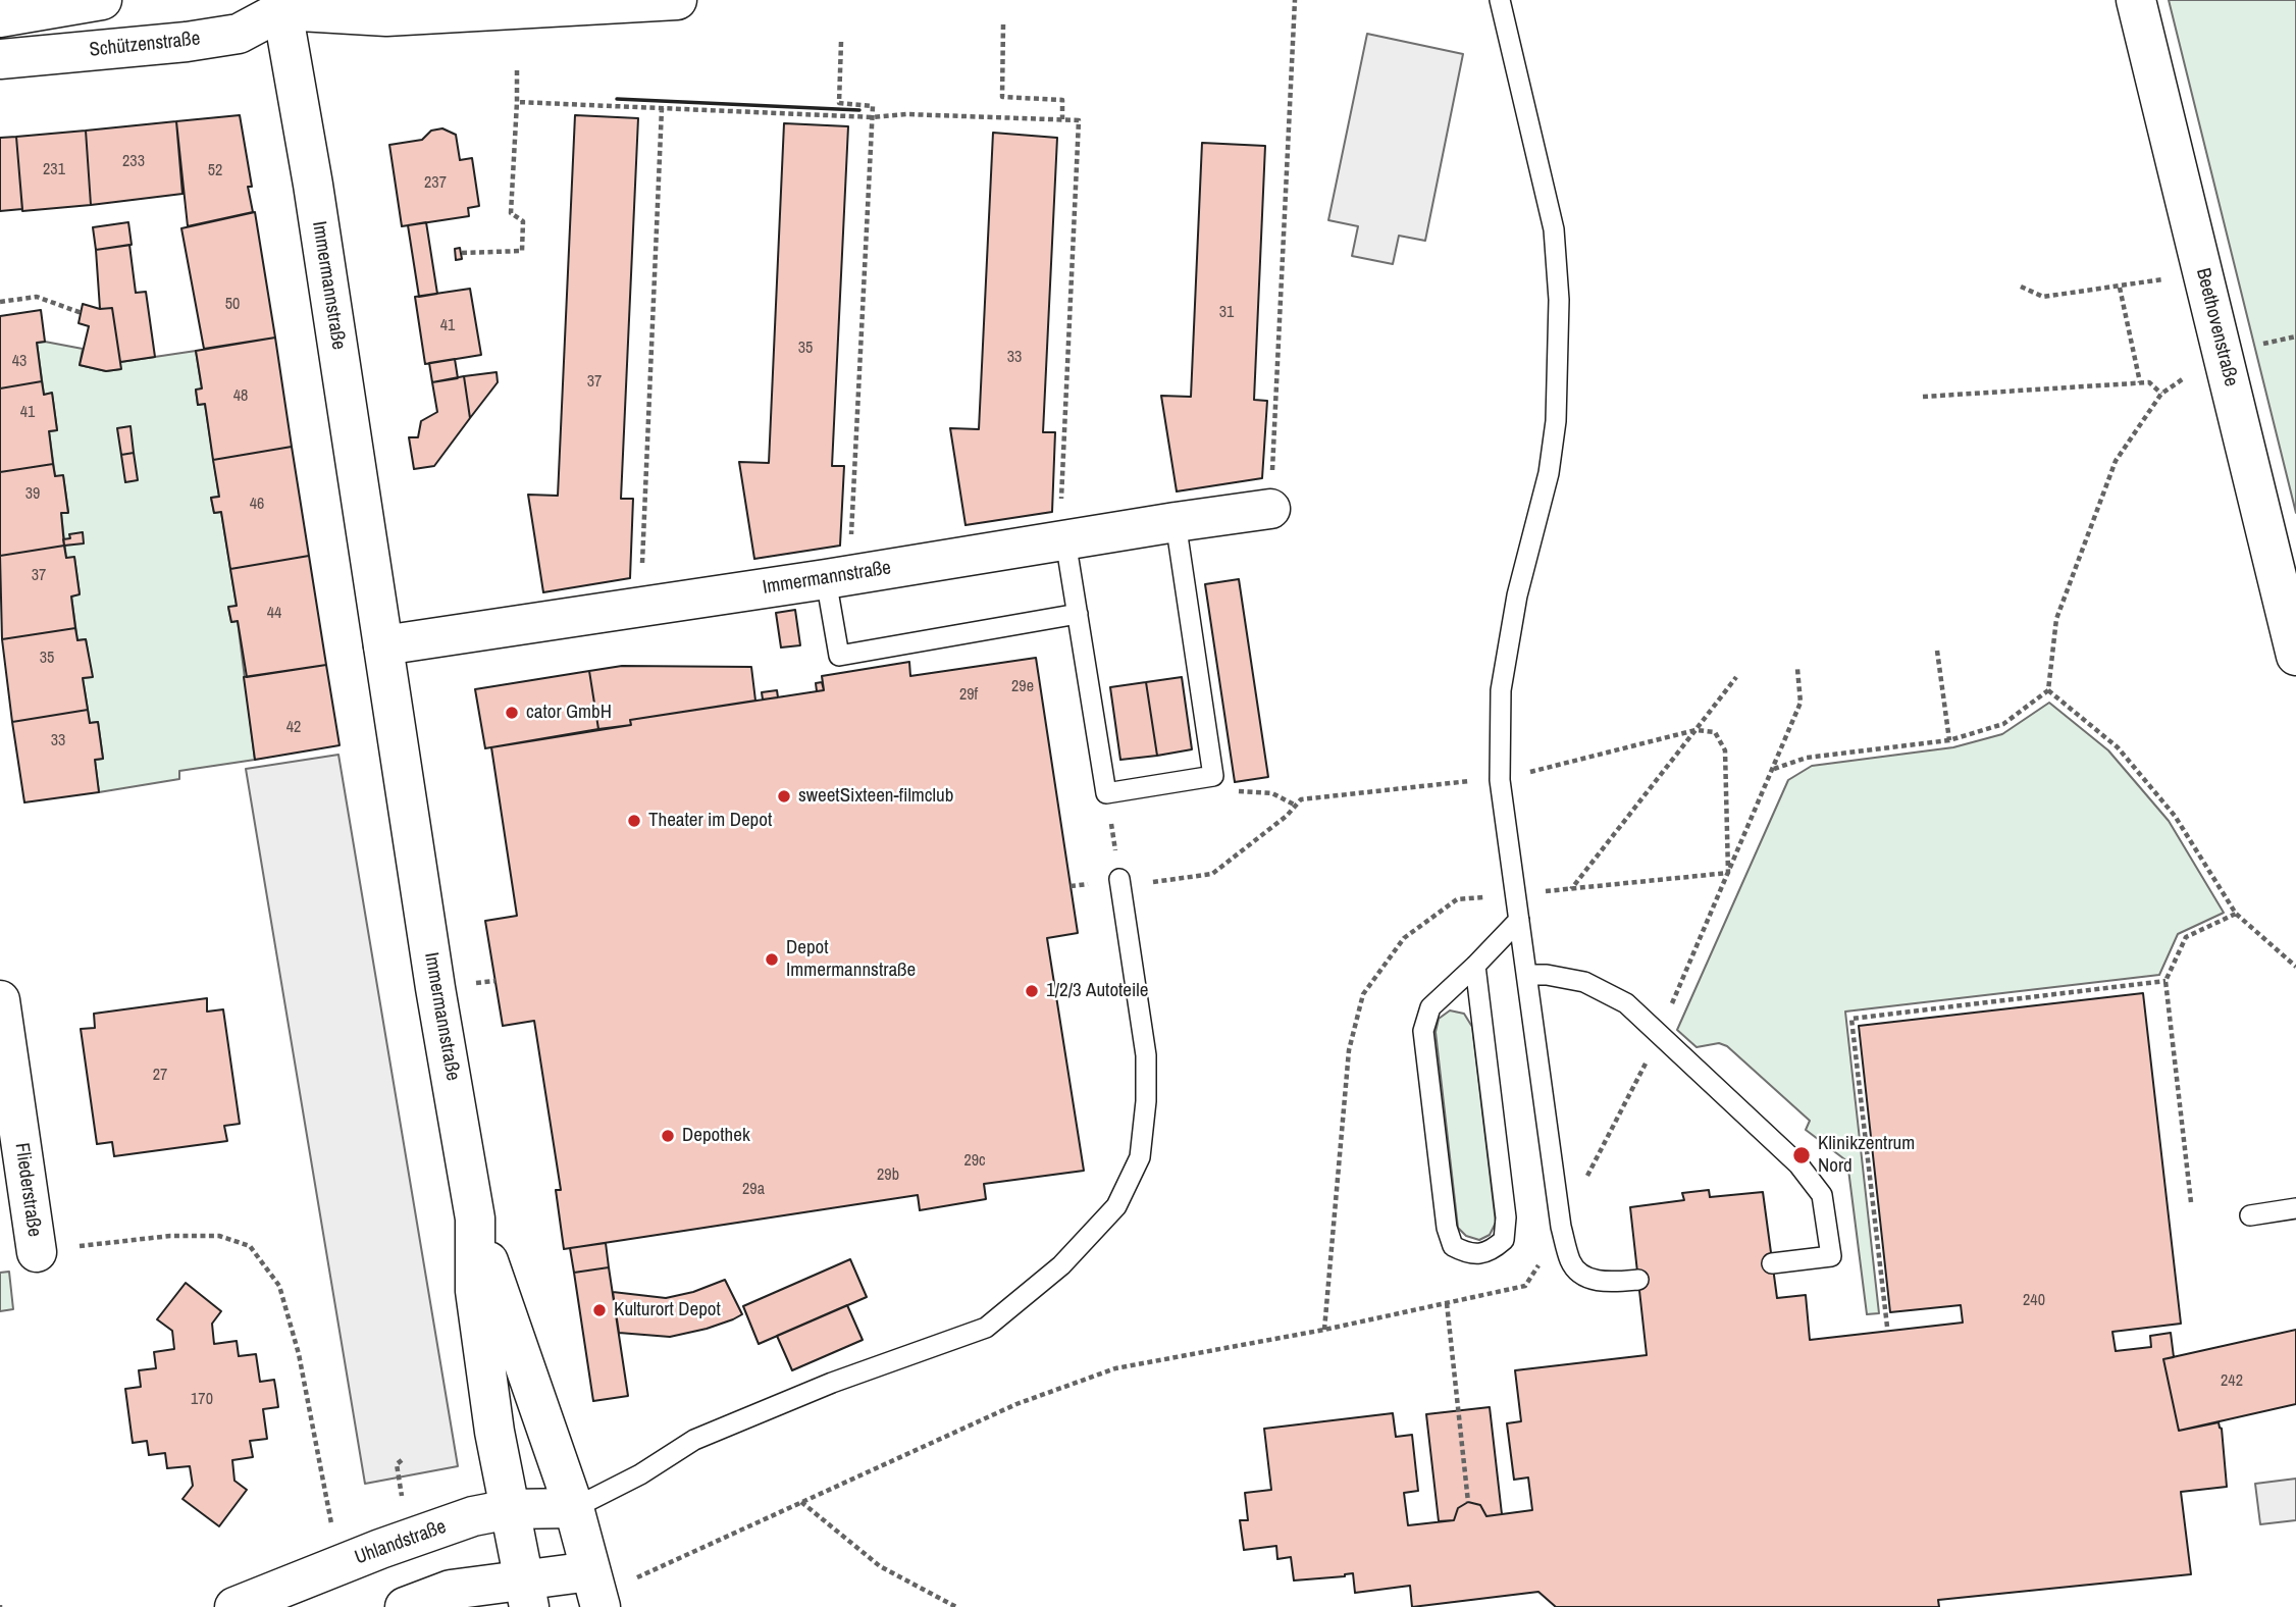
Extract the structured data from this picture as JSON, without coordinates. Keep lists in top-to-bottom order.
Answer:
{
  "streets": {
    "street": [
      "Schützenstraße",
      "Immermannstraße",
      "Beethovenstraße",
      "Fliederstraße",
      "Uhlandstraße"
    ]
  },
  "crossings": [
    ["Schützenstraße", "Immermannstraße"],
    ["Immermannstraße", "Uhlandstraße"]
  ],
  "places": [
    "cator GmbH",
    "sweetSixteen-filmclub",
    "Theater im Depot",
    "Depot Immermannstraße",
    "1/2/3 Autoteile",
    "Depothek",
    "Klinikzentrum Nord",
    "Kulturort Depot"
  ],
  "house_numbers": [
    "233",
    "231",
    "52",
    "237",
    "50",
    "31",
    "41",
    "35",
    "33",
    "43",
    "37",
    "48",
    "41",
    "39",
    "46",
    "37",
    "44",
    "35",
    "29e",
    "29f",
    "42",
    "33",
    "27",
    "29c",
    "29b",
    "29a",
    "240",
    "242",
    "170"
  ]
}
